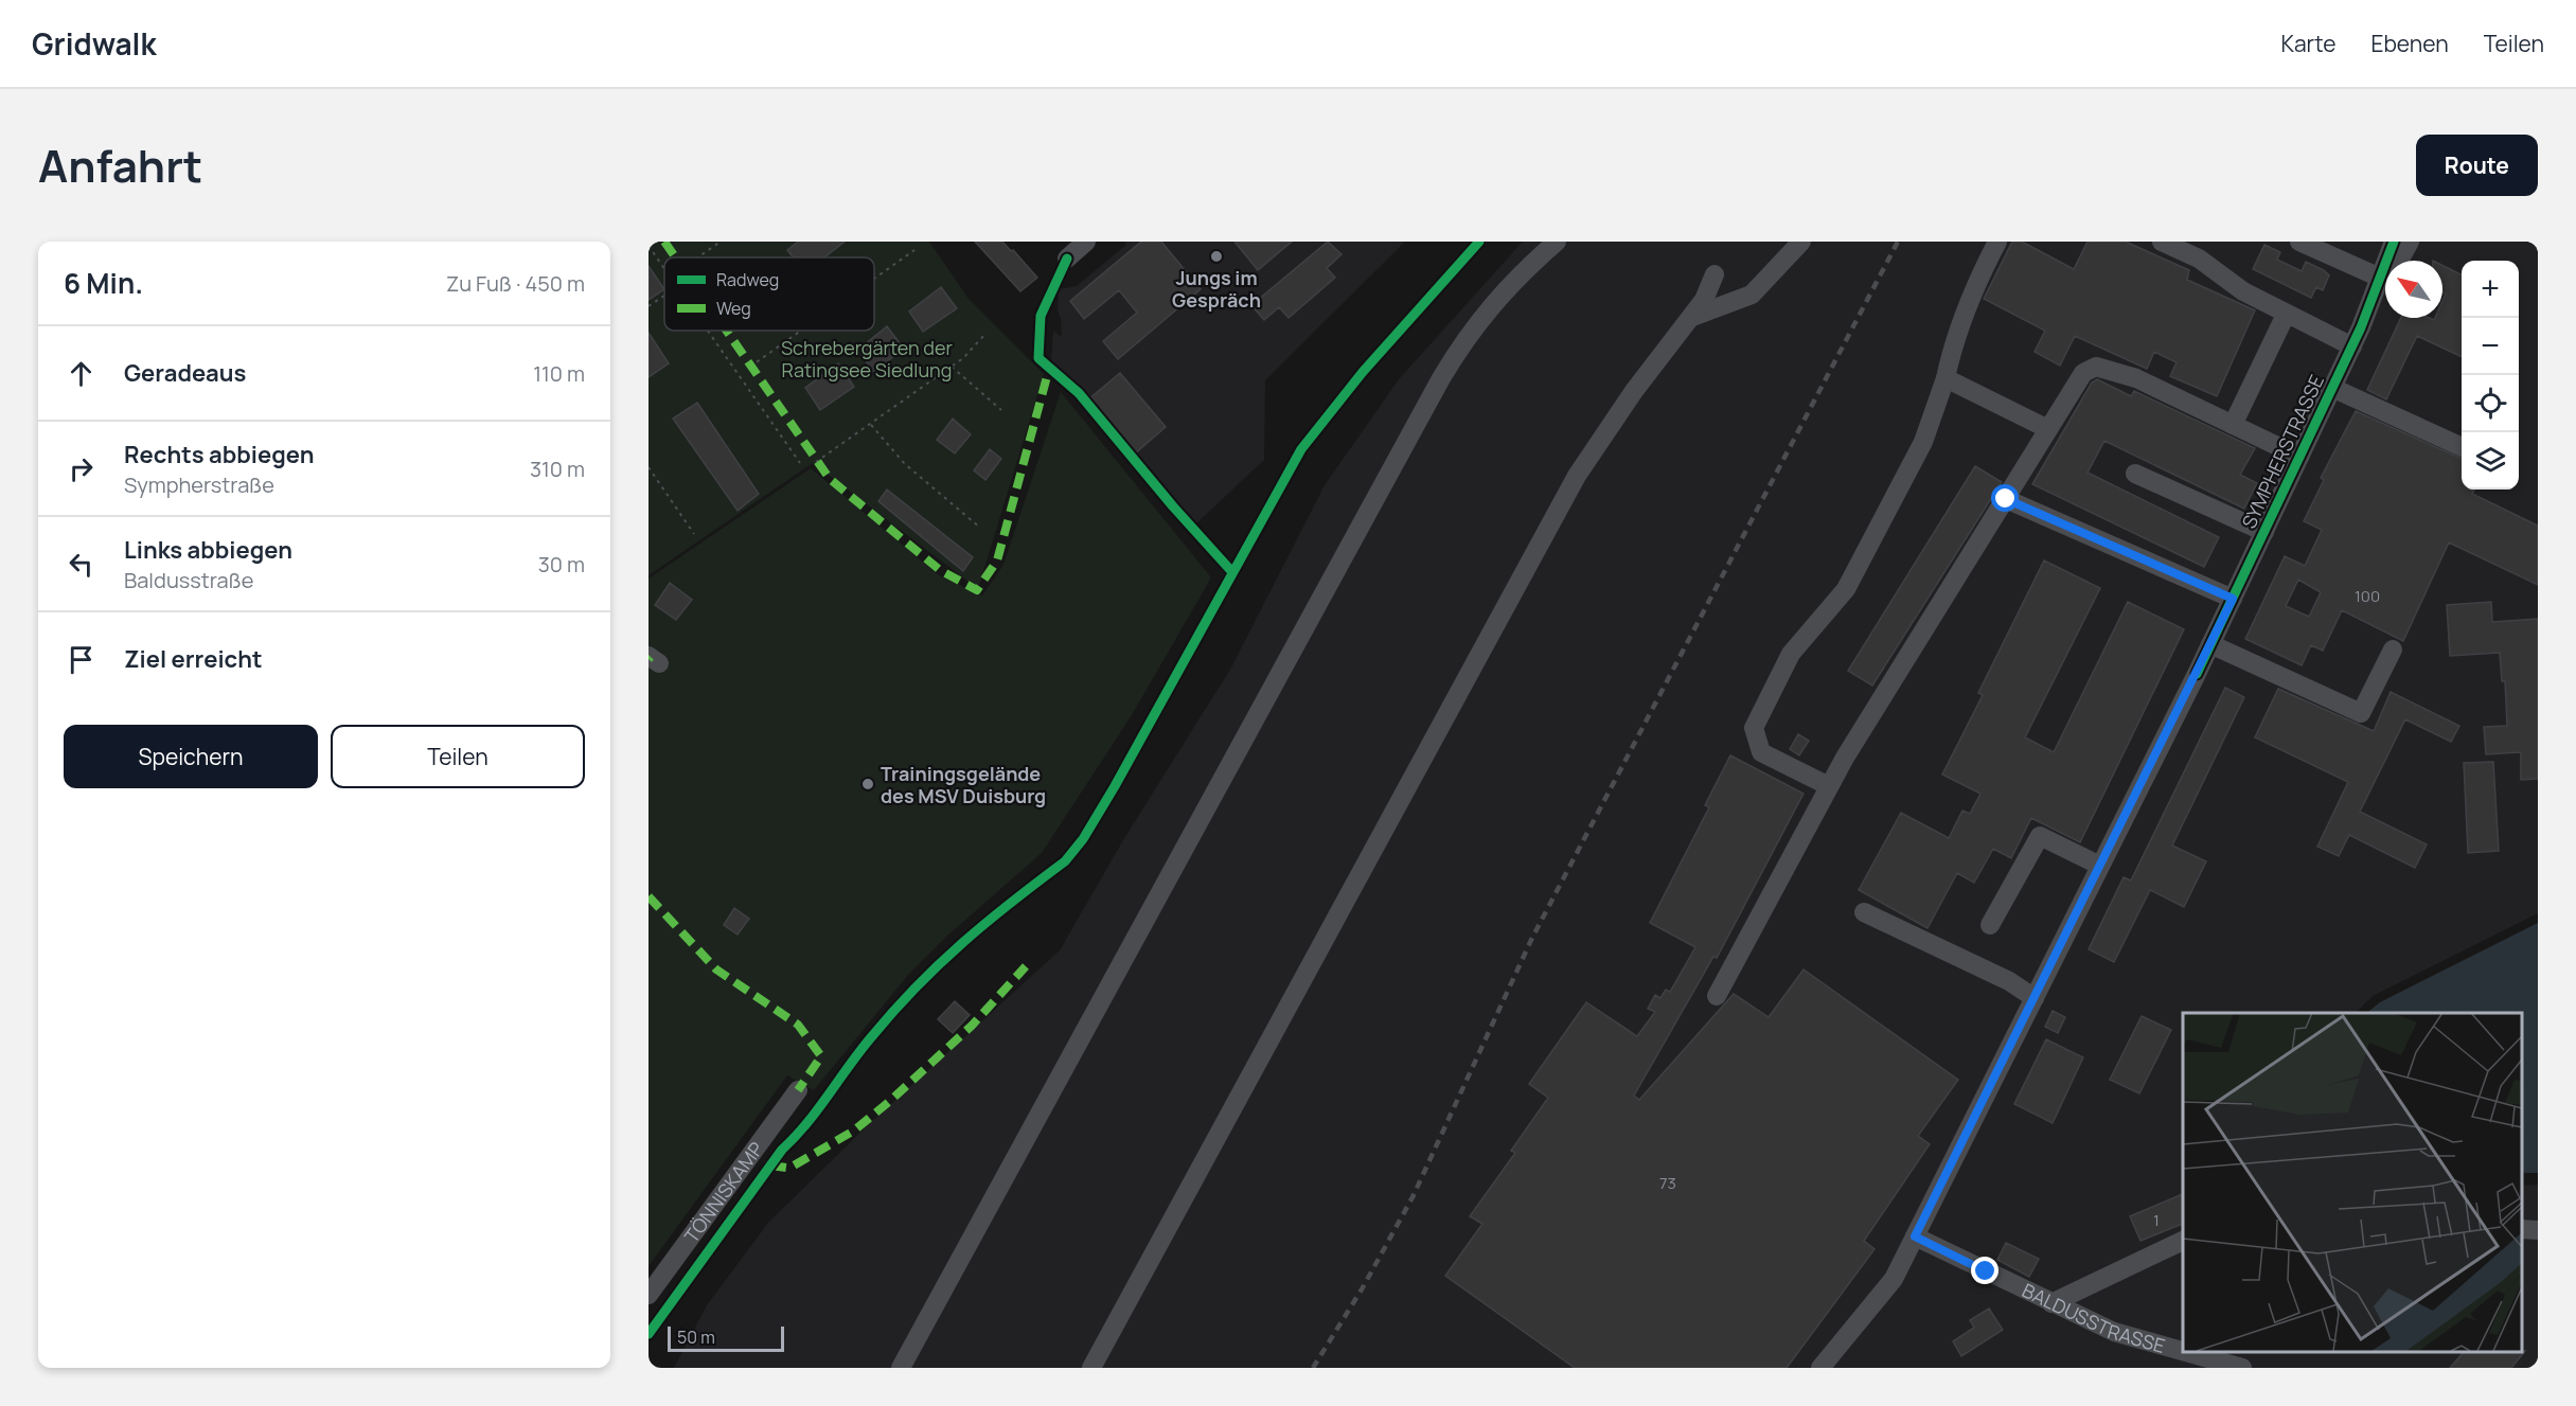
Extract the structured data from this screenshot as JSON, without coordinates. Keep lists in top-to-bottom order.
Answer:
{
  "streets": {
    "street": ["SYMPHERSTRASSE", "TÖNNISKAMP", "BALDUSSTRASSE"]
  },
  "crossings": [
    ["SYMPHERSTRASSE", "BALDUSSTRASSE"]
  ],
  "parks": ["Schrebergärten der Ratingsee Siedlung"],
  "places": ["Jungs im Gespräch", "Trainingsgelände des MSV Duisburg"],
  "house_numbers": ["100", "73", "1"],
  "legend": ["Radweg", "Weg"],
  "scale_bar": "50 m",
  "north": "top left",
  "page": {
    "header": "Gridwalk",
    "nav": ["Karte", "Ebenen", "Teilen"],
    "title": "Anfahrt",
    "buttons": [
      "Route",
      ["Speichern", "Teilen"]
    ],
    "heading": ["6 Min.", "Zu Fuß · 450 m"],
    "map_buttons": ["+", "−"],
    "list": [
      ["Geradeaus", "110 m"],
      ["Rechts abbiegen", "Sympherstraße", "310 m"],
      ["Links abbiegen", "Baldusstraße", "30 m"],
      "Ziel erreicht"
    ],
    "scale": "50 m"
  }
}
